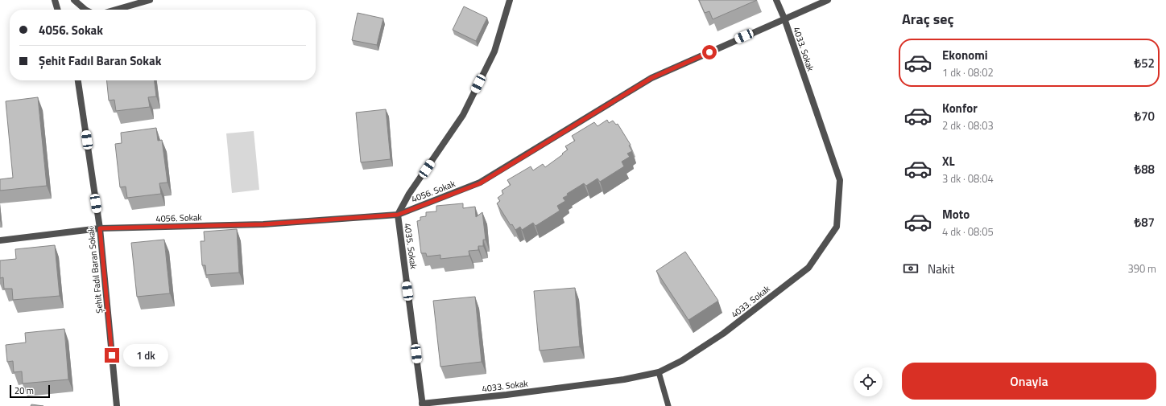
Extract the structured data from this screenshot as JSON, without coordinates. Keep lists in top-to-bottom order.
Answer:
{
  "streets": {
    "street": [
      "4033. Sokak",
      "4056. Sokak",
      "4035. Sokak",
      "Şehit Fadıl Baran Sokak"
    ]
  },
  "crossings": [
    ["4033. Sokak", "4056. Sokak"],
    ["4033. Sokak", "4035. Sokak"],
    ["4056. Sokak", "4035. Sokak"],
    ["4056. Sokak", "Şehit Fadıl Baran Sokak"]
  ],
  "scale_bar": "20 m",
  "page": {
    "heading": "Araç seç",
    "banner": ["4056. Sokak", "Şehit Fadıl Baran Sokak"],
    "list": [
      {
        "name": "Ekonomi",
        "note": "1 dk · 08:02",
        "value": "₺52"
      },
      {
        "name": "Konfor",
        "note": "2 dk · 08:03",
        "value": "₺70"
      },
      {
        "name": "XL",
        "note": "3 dk · 08:04",
        "value": "₺88"
      },
      {
        "name": "Moto",
        "note": "4 dk · 08:05",
        "value": "₺87"
      }
    ],
    "pay": ["Nakit", "390 m"],
    "bubble": "1 dk",
    "buttons": "Onayla",
    "scale": "20 m"
  }
}
